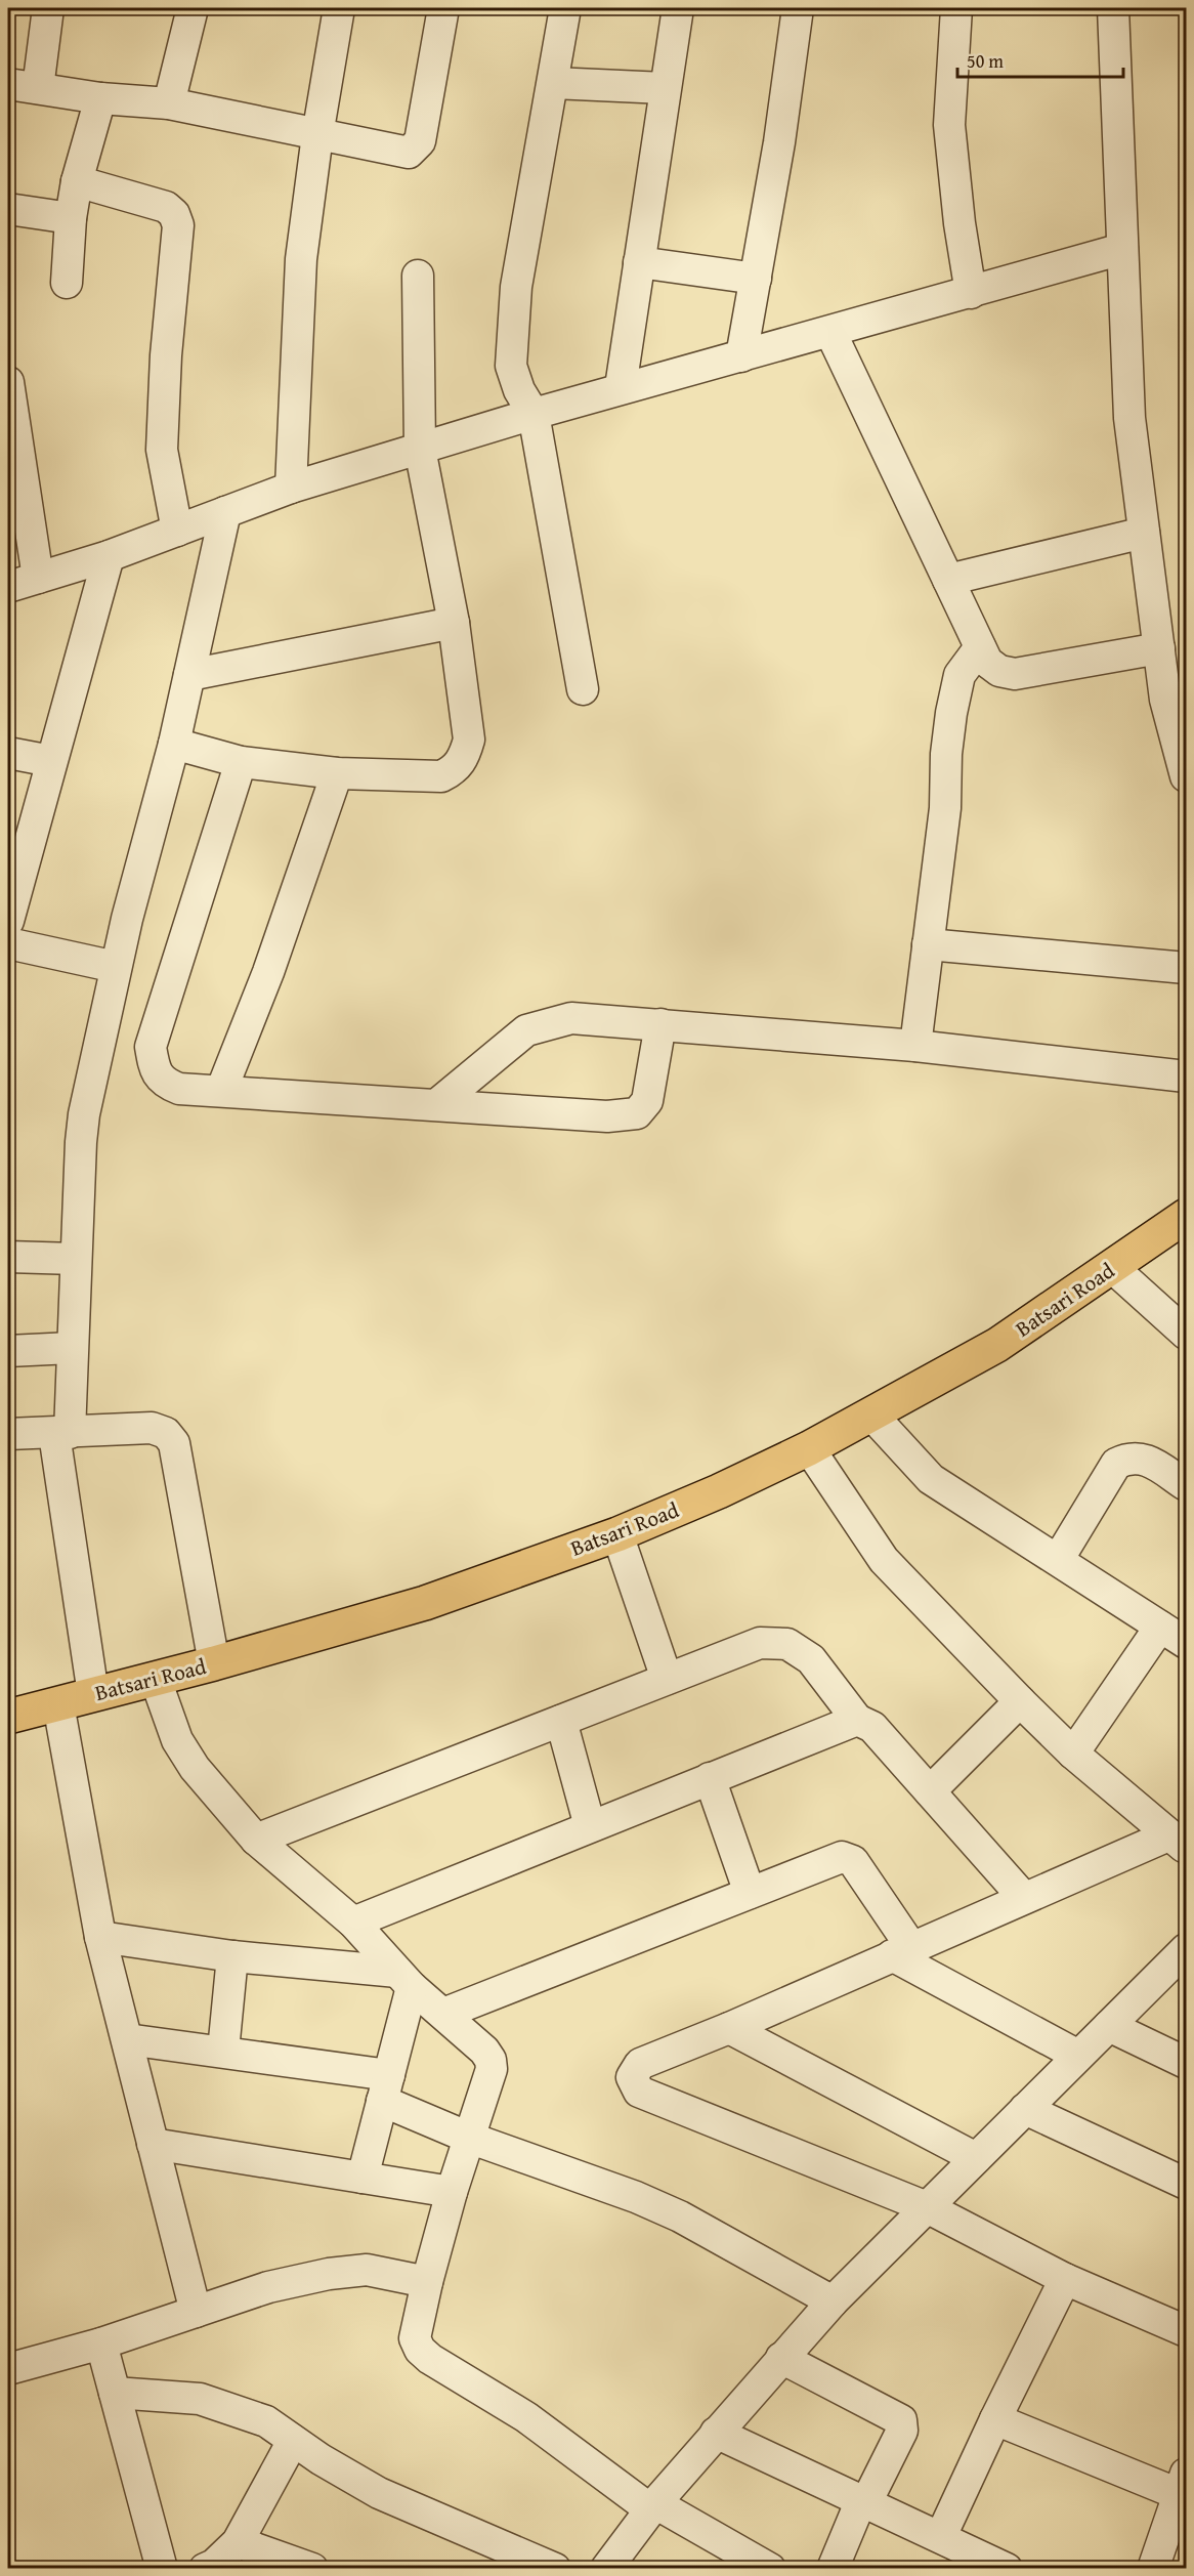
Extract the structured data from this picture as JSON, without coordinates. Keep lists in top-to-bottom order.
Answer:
{
  "streets": {
    "main road": ["Batsari Road"]
  },
  "scale_bar": "50 m"
}
